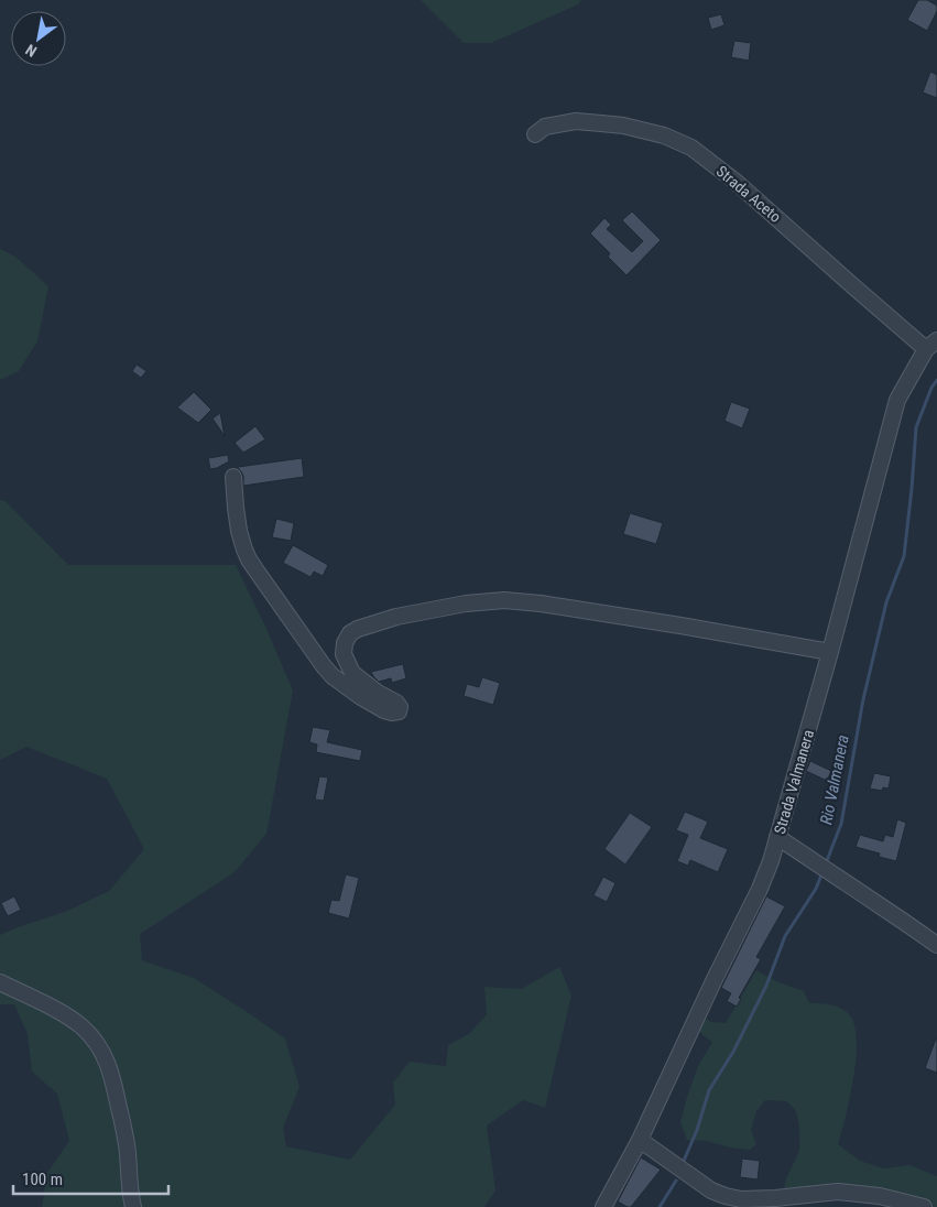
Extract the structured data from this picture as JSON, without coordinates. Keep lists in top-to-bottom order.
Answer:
{
  "streets": {
    "street": ["Strada Aceto", "Strada Valmanera"]
  },
  "crossings": [
    ["Strada Aceto", "Strada Valmanera"]
  ],
  "water": ["Rio Valmanera"],
  "scale_bar": "100 m",
  "north": "bottom left"
}
